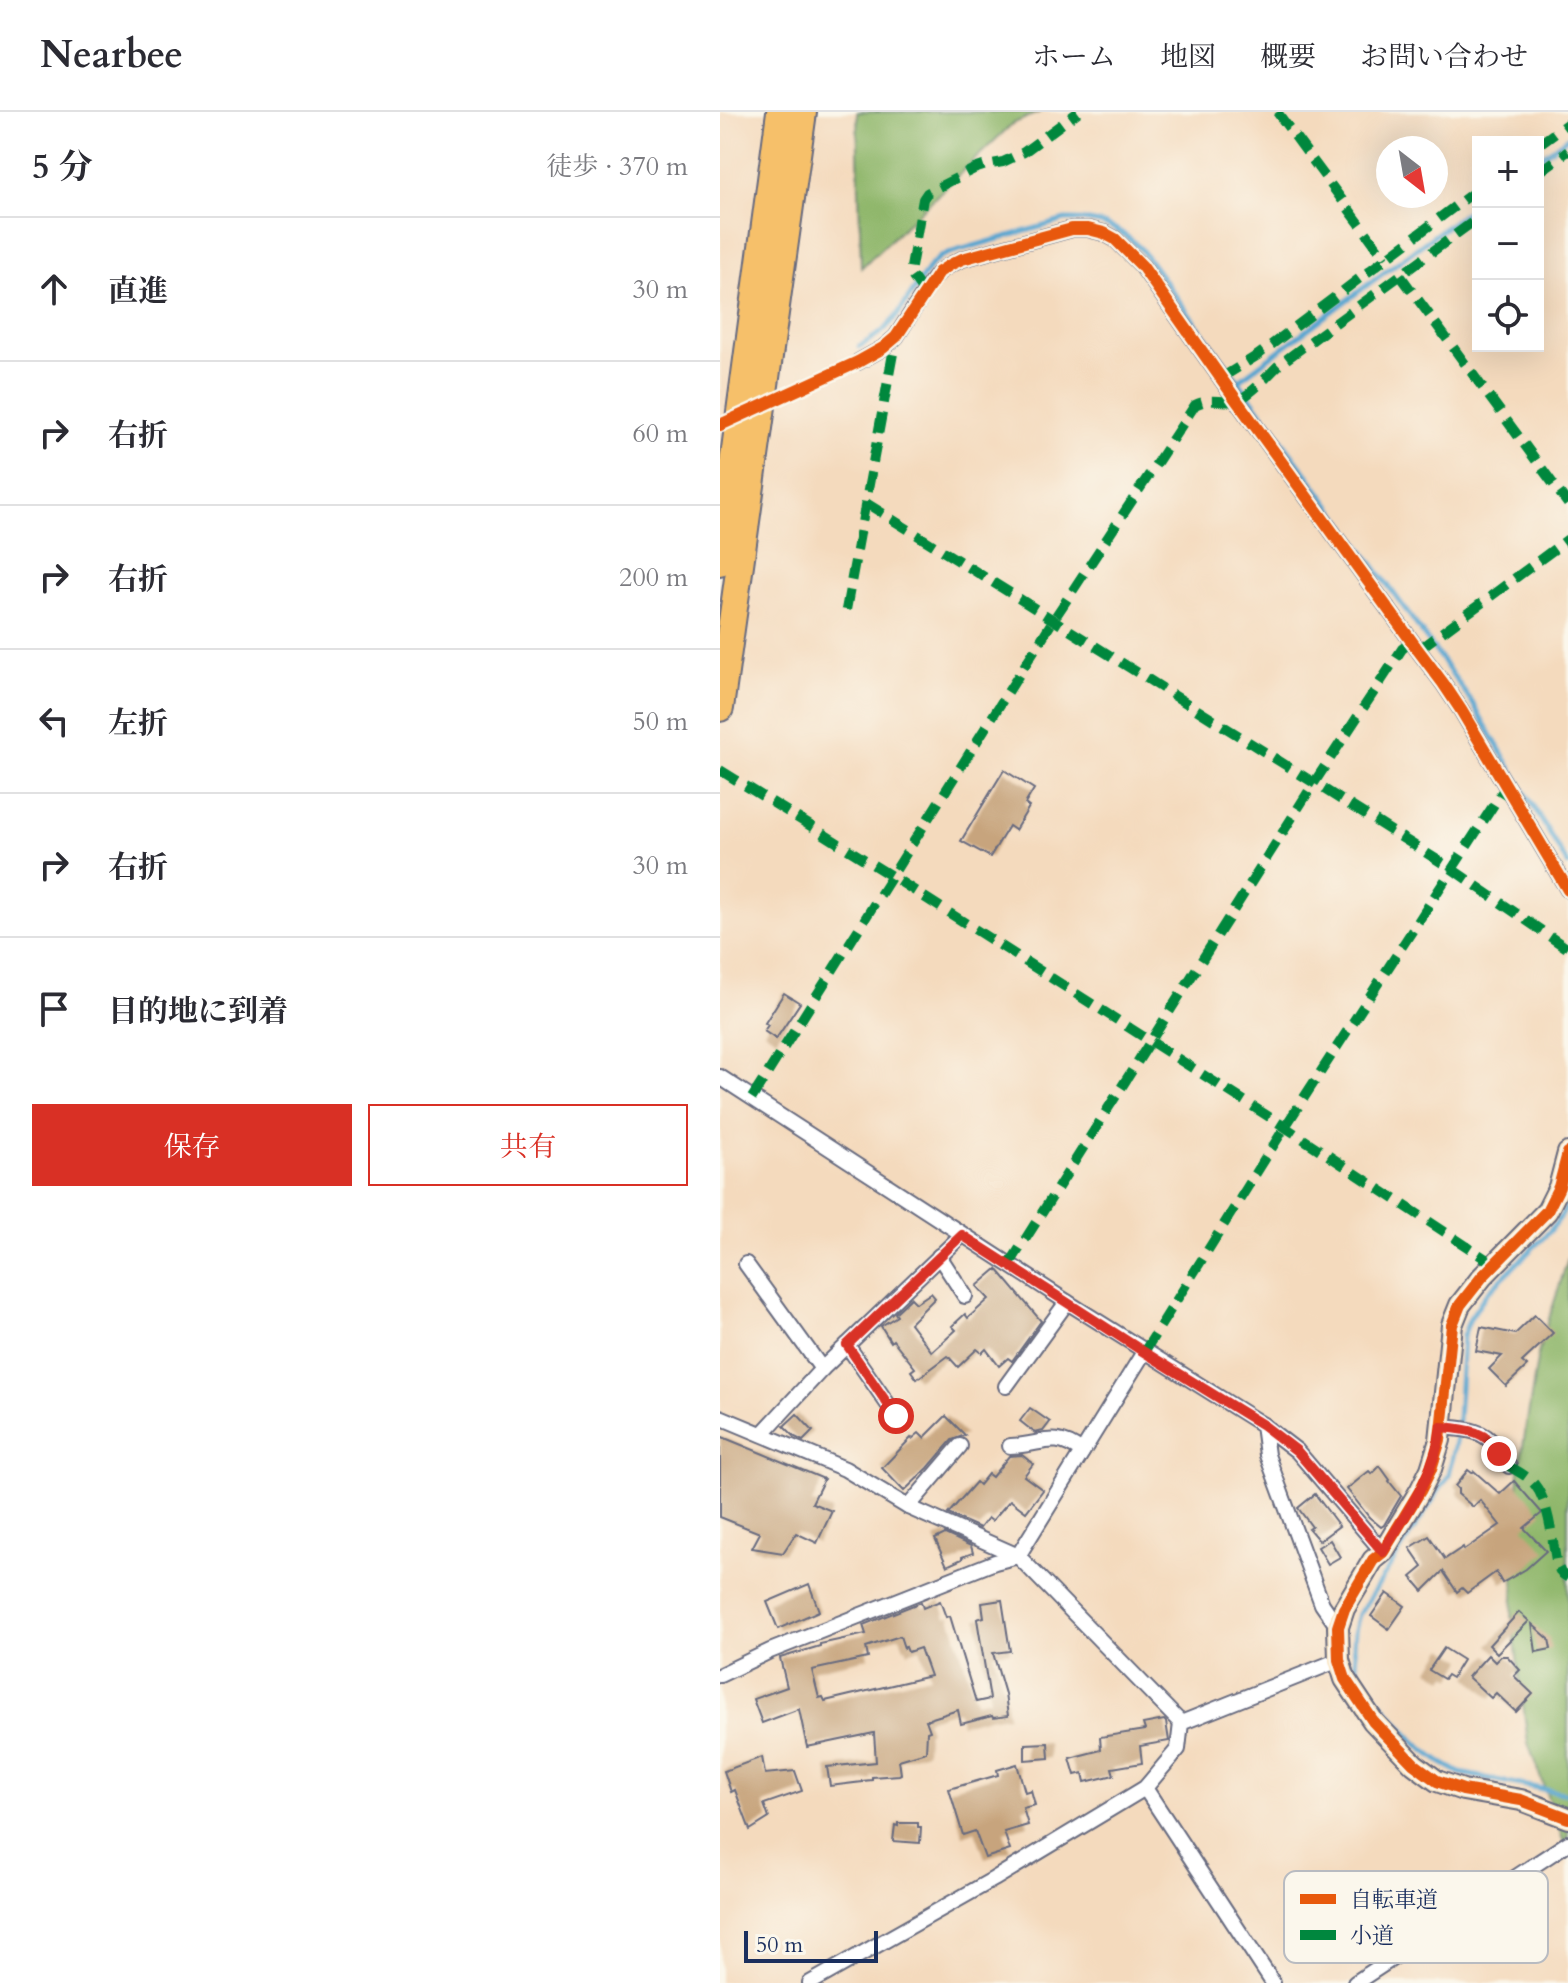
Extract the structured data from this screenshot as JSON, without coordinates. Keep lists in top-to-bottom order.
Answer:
{
  "legend": ["自転車道", "小道"],
  "scale_bar": "50 m",
  "north": "bottom right",
  "page": {
    "header": "Nearbee",
    "nav": [
      "ホーム",
      "地図",
      "概要",
      "お問い合わせ"
    ],
    "heading": ["5 分", "徒歩 · 370 m"],
    "map_buttons": ["+", "−"],
    "list": [
      ["直進", "30 m"],
      ["右折", "60 m"],
      ["右折", "200 m"],
      ["左折", "50 m"],
      ["右折", "30 m"],
      "目的地に到着"
    ],
    "buttons": ["保存", "共有"],
    "scale": "50 m"
  }
}
